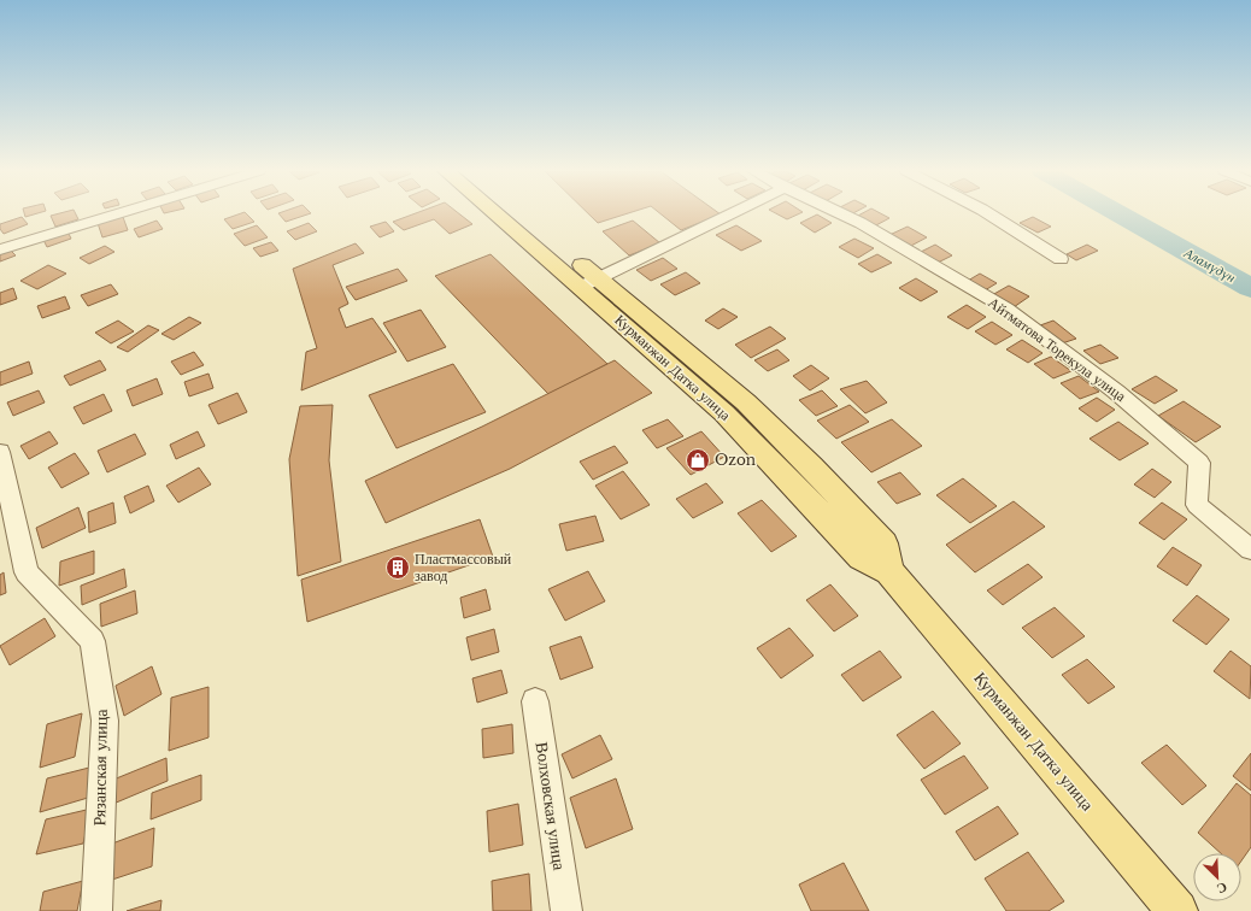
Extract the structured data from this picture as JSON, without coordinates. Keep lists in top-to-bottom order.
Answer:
{
  "streets": {
    "main road": ["Курманжан Датка улица"],
    "street": ["Айтматова Торекула улица", "Рязанская улица", "Волховская улица"]
  },
  "water": ["Аламүдүн"],
  "places": {
    "shop": ["Ozon"],
    "building": ["Пластмассовый завод"]
  },
  "north": "bottom right"
}
